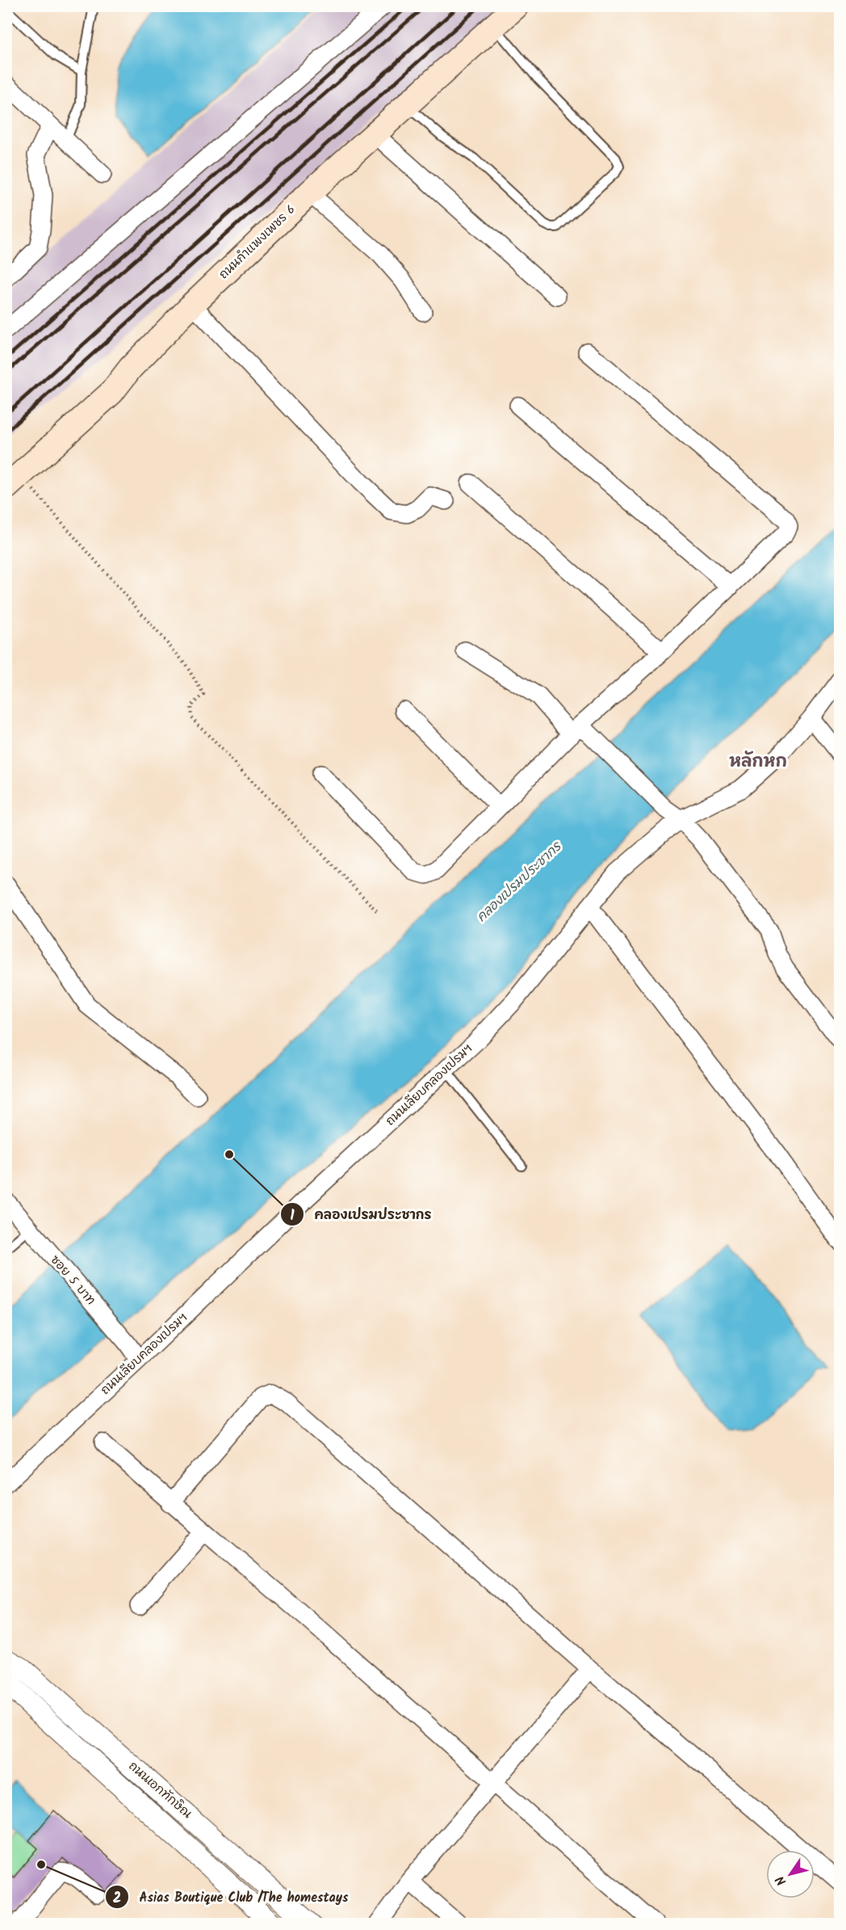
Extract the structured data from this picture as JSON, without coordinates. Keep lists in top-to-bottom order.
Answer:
{
  "streets": {
    "main road": ["ถนนกำแพงเพชร 6"],
    "street": ["ถนนเลียบคลองเปรมฯ", "ซอย 5 บาท", "ถนนเอกทักษิณ"]
  },
  "crossings": [
    ["ถนนเลียบคลองเปรมฯ", "ซอย 5 บาท"]
  ],
  "districts": ["หลักหก"],
  "water": ["คลองเปรมประชากร"],
  "places": ["คลองเปรมประชากร", "Asias Boutique Club /The homestays"],
  "north": "bottom left"
}
